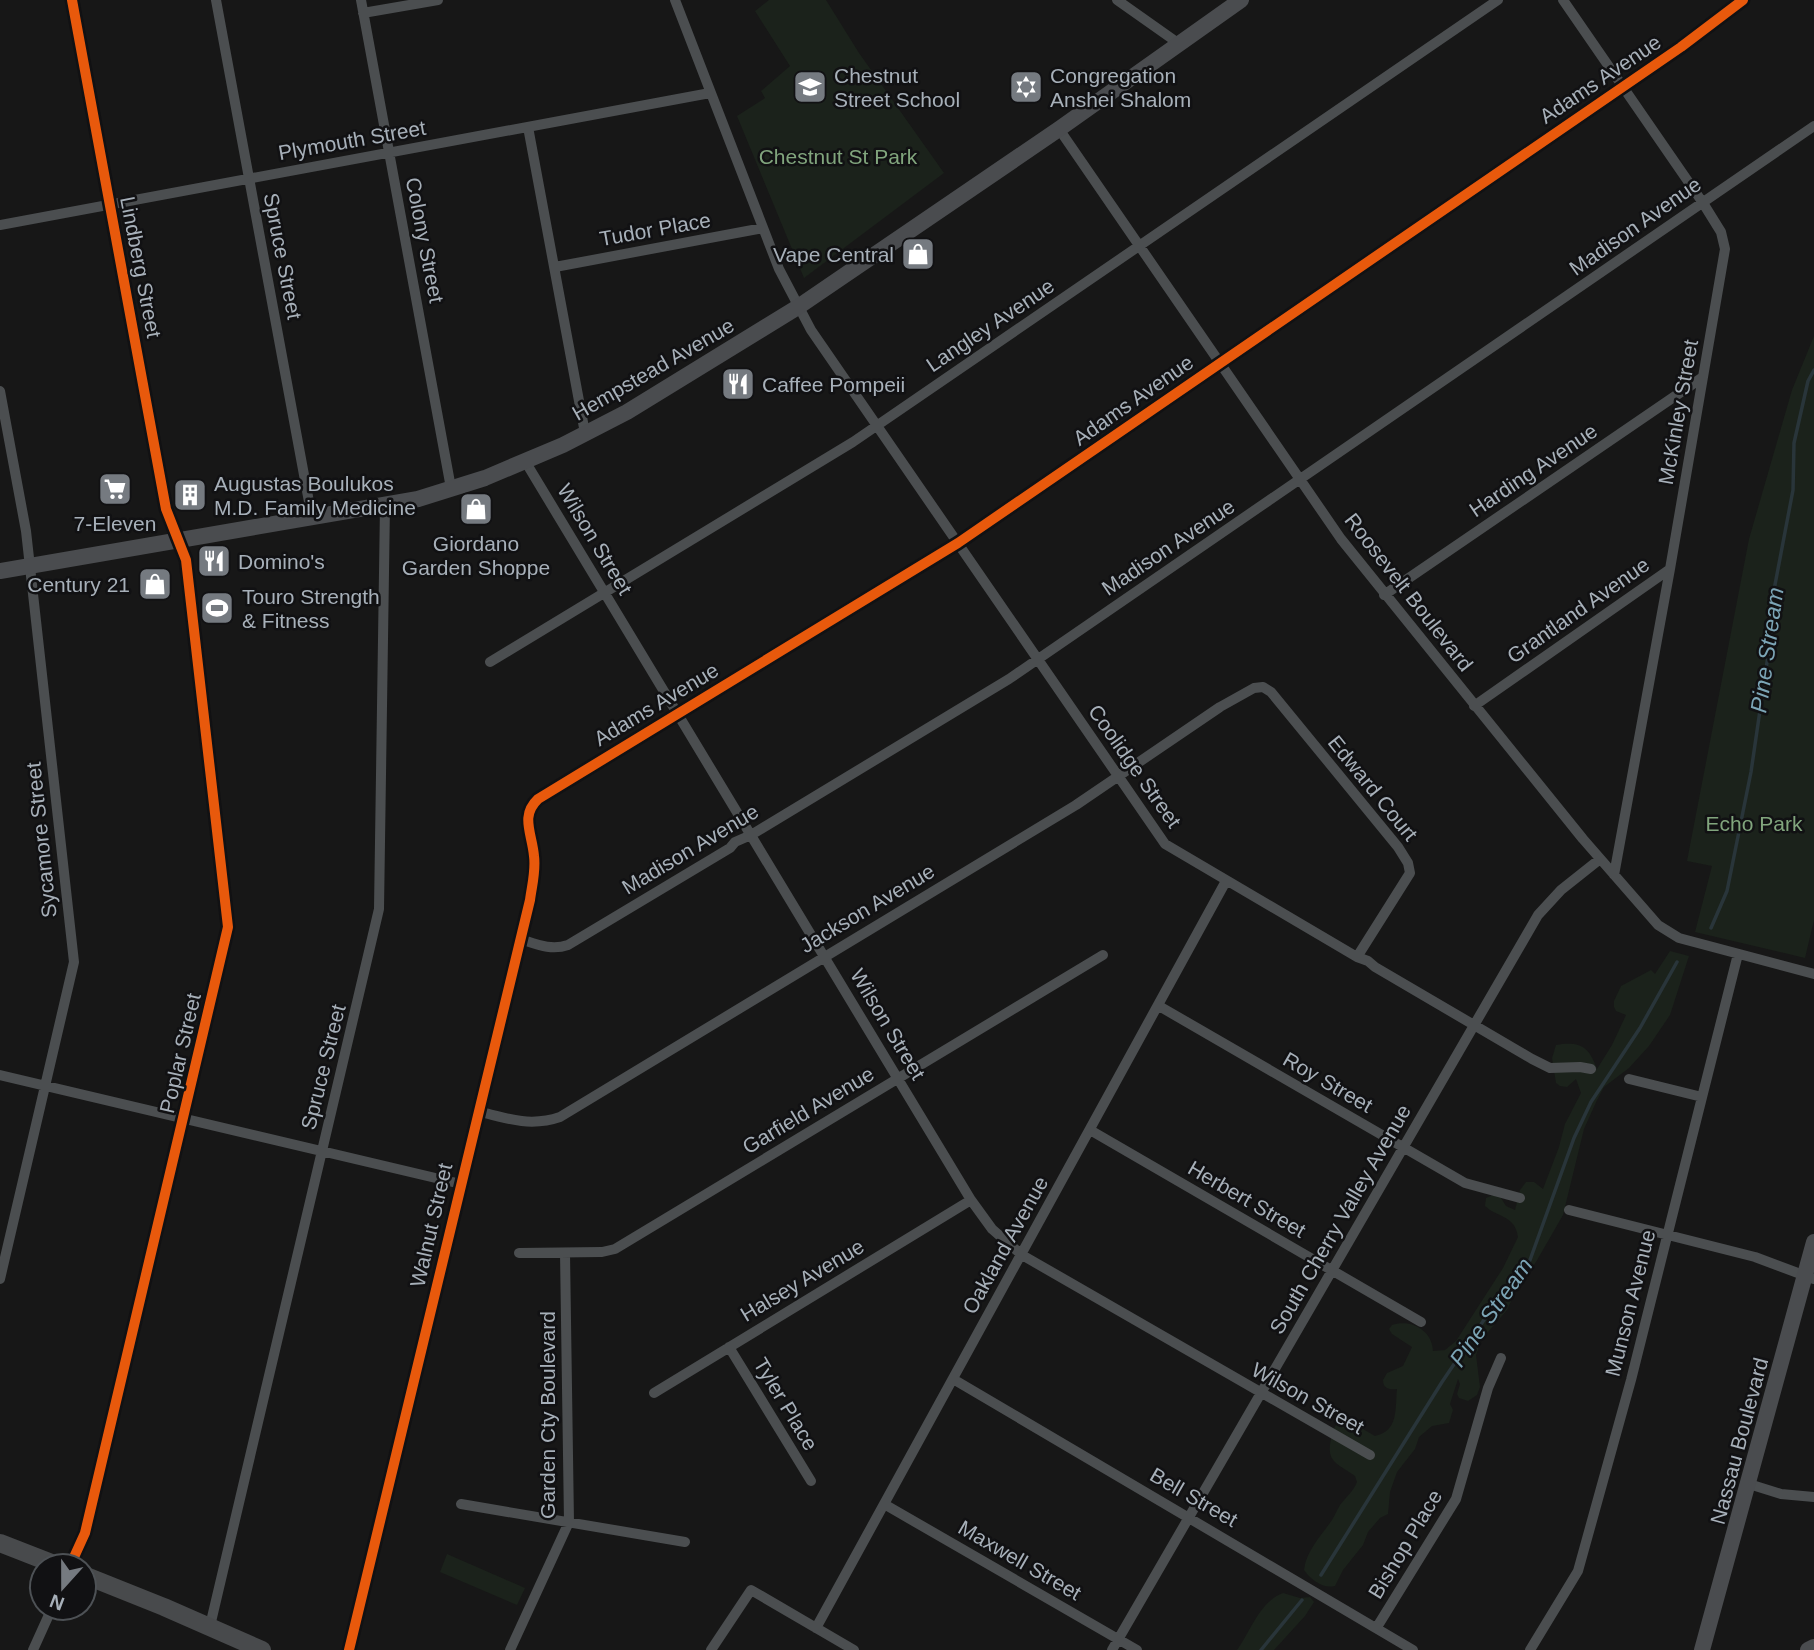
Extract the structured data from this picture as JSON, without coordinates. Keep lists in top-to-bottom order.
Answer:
{
  "streets": {
    "main road": ["Hempstead Avenue", "Nassau Boulevard"],
    "street": [
      "Adams Avenue",
      "Plymouth Street",
      "Madison Avenue",
      "Tudor Place",
      "Colony Street",
      "Spruce Street",
      "Lindberg Street",
      "Langley Avenue",
      "McKinley Street",
      "Harding Avenue",
      "Wilson Street",
      "Roosevelt Boulevard",
      "Grantland Avenue",
      "Coolidge Street",
      "Edward Court",
      "Sycamore Street",
      "Jackson Avenue",
      "Poplar Street",
      "Roy Street",
      "Garfield Avenue",
      "Herbert Street",
      "South Cherry Valley Avenue",
      "Walnut Street",
      "Oakland Avenue",
      "Halsey Avenue",
      "Munson Avenue",
      "Tyler Place",
      "Garden Cty Boulevard",
      "Bell Street",
      "Bishop Place",
      "Maxwell Street"
    ]
  },
  "crossings": [
    ["Adams Avenue", "McKinley Street"],
    ["Adams Avenue", "Wilson Street"],
    ["Adams Avenue", "Roosevelt Boulevard"],
    ["Adams Avenue", "Coolidge Street"],
    ["Adams Avenue", "Walnut Street"],
    ["Plymouth Street", "Colony Street"],
    ["Plymouth Street", "Spruce Street"],
    ["Plymouth Street", "Lindberg Street"],
    ["Plymouth Street", "Coolidge Street"],
    ["Madison Avenue", "McKinley Street"],
    ["Madison Avenue", "Wilson Street"],
    ["Madison Avenue", "Roosevelt Boulevard"],
    ["Madison Avenue", "Coolidge Street"],
    ["Madison Avenue", "Walnut Street"],
    ["Tudor Place", "Coolidge Street"],
    ["Colony Street", "Hempstead Avenue"],
    ["Spruce Street", "Hempstead Avenue"],
    ["Lindberg Street", "Hempstead Avenue"],
    ["Lindberg Street", "Poplar Street"],
    ["Langley Avenue", "Wilson Street"],
    ["Langley Avenue", "Roosevelt Boulevard"],
    ["Langley Avenue", "Coolidge Street"],
    ["Hempstead Avenue", "Wilson Street"],
    ["Hempstead Avenue", "Roosevelt Boulevard"],
    ["Hempstead Avenue", "Coolidge Street"],
    ["Hempstead Avenue", "Sycamore Street"],
    ["Hempstead Avenue", "Poplar Street"],
    ["McKinley Street", "Harding Avenue"],
    ["McKinley Street", "Roosevelt Boulevard"],
    ["McKinley Street", "Grantland Avenue"],
    ["Harding Avenue", "Roosevelt Boulevard"],
    ["Wilson Street", "Jackson Avenue"],
    ["Wilson Street", "Garfield Avenue"],
    ["Wilson Street", "South Cherry Valley Avenue"],
    ["Wilson Street", "Oakland Avenue"],
    ["Wilson Street", "Halsey Avenue"],
    ["Roosevelt Boulevard", "Grantland Avenue"],
    ["Roosevelt Boulevard", "South Cherry Valley Avenue"],
    ["Roosevelt Boulevard", "Munson Avenue"],
    ["Coolidge Street", "Edward Court"],
    ["Coolidge Street", "Jackson Avenue"],
    ["Coolidge Street", "South Cherry Valley Avenue"],
    ["Coolidge Street", "Oakland Avenue"],
    ["Edward Court", "Jackson Avenue"],
    ["Jackson Avenue", "Walnut Street"],
    ["Roy Street", "South Cherry Valley Avenue"],
    ["Roy Street", "Oakland Avenue"],
    ["Garfield Avenue", "Garden Cty Boulevard"],
    ["Herbert Street", "South Cherry Valley Avenue"],
    ["Herbert Street", "Oakland Avenue"],
    ["South Cherry Valley Avenue", "Bell Street"],
    ["South Cherry Valley Avenue", "Maxwell Street"],
    ["Oakland Avenue", "Bell Street"],
    ["Oakland Avenue", "Maxwell Street"],
    ["Halsey Avenue", "Tyler Place"],
    ["Bell Street", "Bishop Place"]
  ],
  "water": ["Pine Stream"],
  "parks": ["Chestnut St Park", "Echo Park"],
  "places": {
    "school or university": ["Chestnut Street School"],
    "synagogue": ["Congregation Anshei Shalom"],
    "shop": ["Vape Central", "Giordano Garden Shoppe", "Century 21"],
    "restaurant": ["Caffee Pompeii", "Domino's"],
    "supermarket": ["7-Eleven"],
    "building": ["Augustas Boulukos M.D. Family Medicine"],
    "sports": ["Touro Strength & Fitness"]
  },
  "north": "bottom"
}
